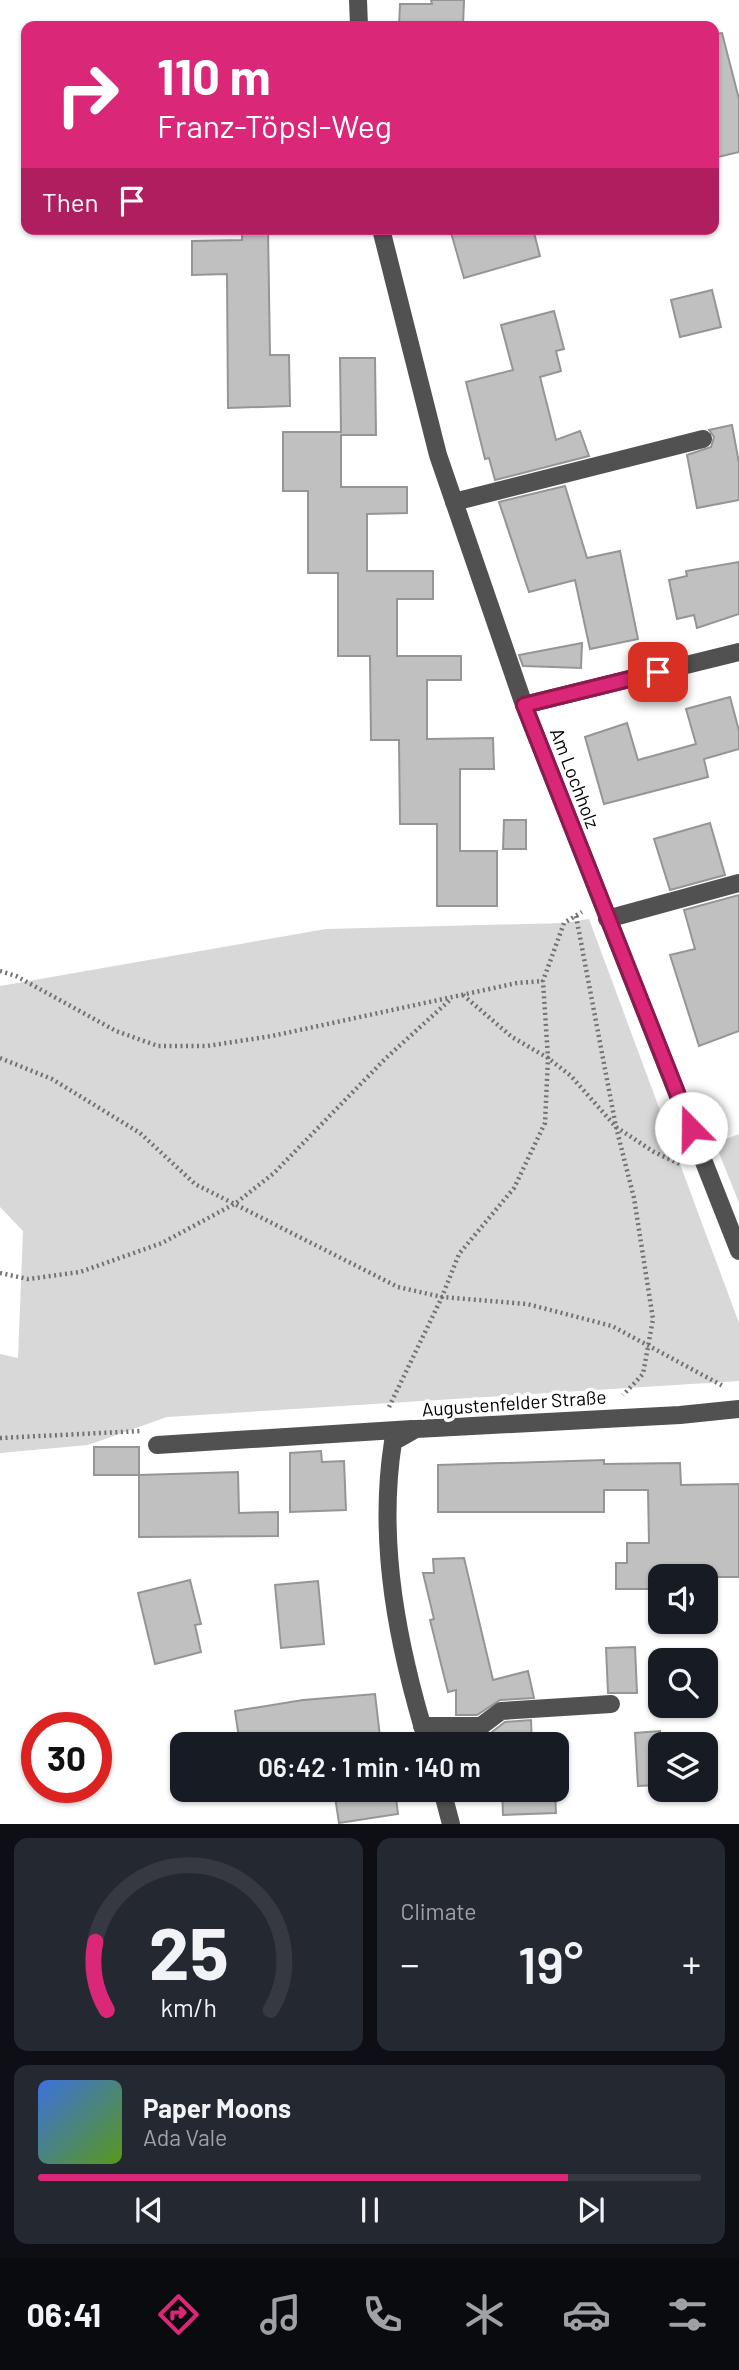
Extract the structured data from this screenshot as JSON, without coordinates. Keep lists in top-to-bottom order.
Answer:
{
  "streets": {
    "street": ["Am Lochholz", "Augustenfelder Straße"]
  },
  "page": {
    "turn": ["110 m", "Franz-Töpsl-Weg"],
    "then": "Then",
    "limit": "30",
    "trip": "06:42 · 1 min · 140 m",
    "tile": "Climate",
    "heat": ["−", "19°", "+"],
    "song": ["Paper Moons", "Ada Vale"],
    "tabs": "06:41",
    "gauge": ["25", "km/h"]
  }
}
